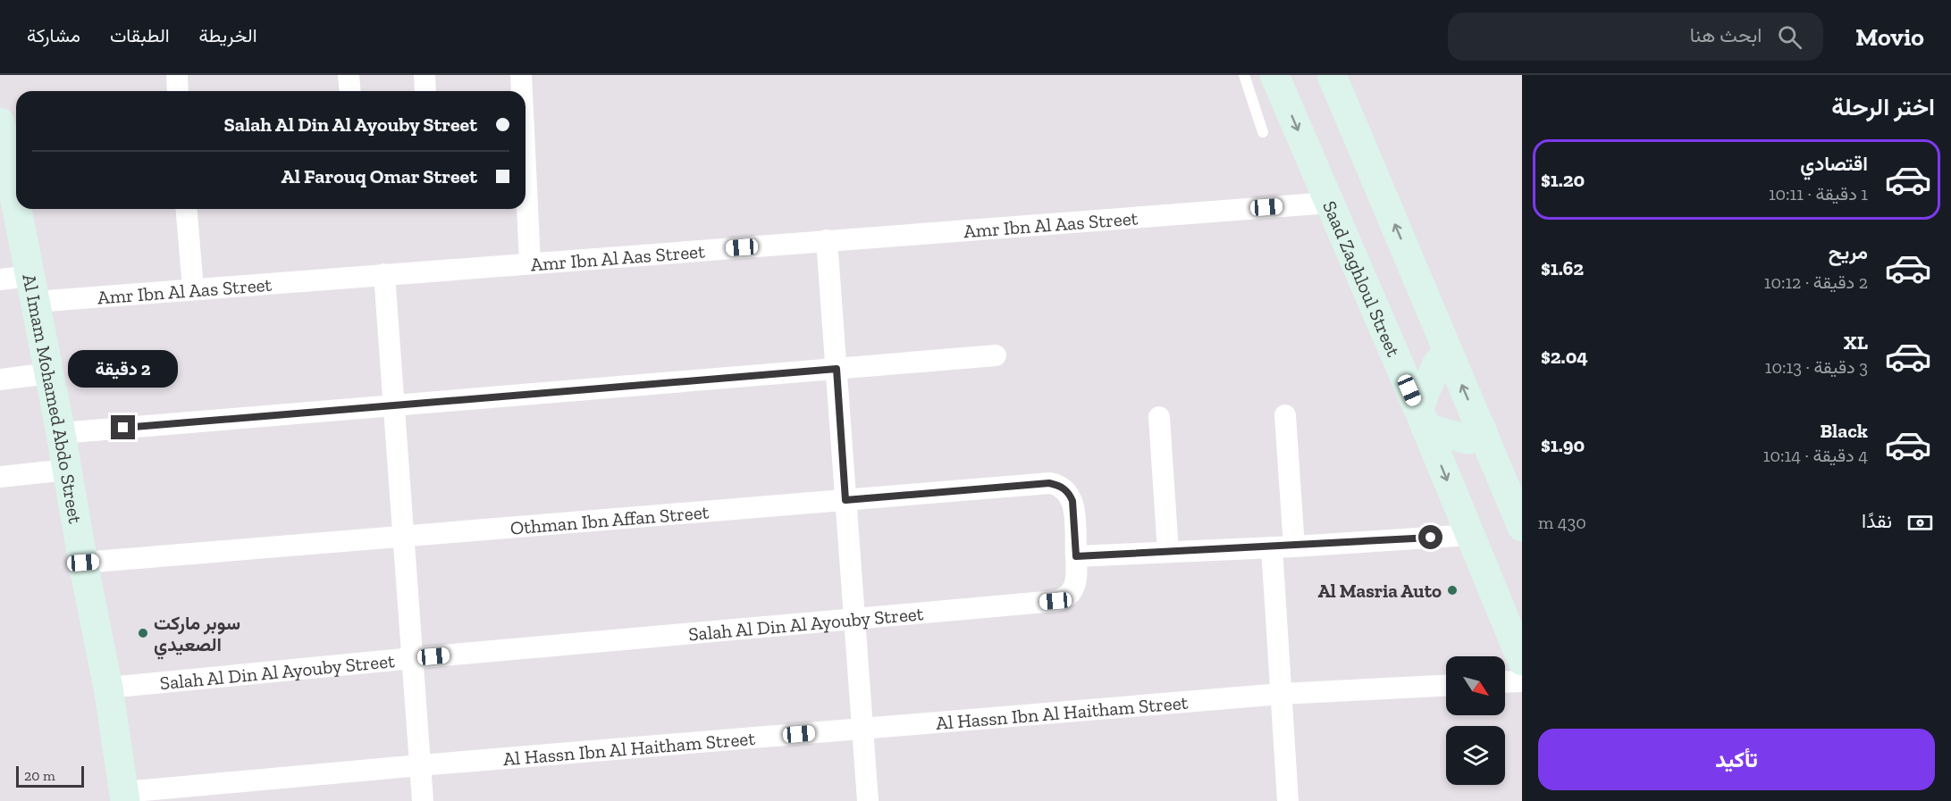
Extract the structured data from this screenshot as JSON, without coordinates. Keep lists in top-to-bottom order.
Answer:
{
  "streets": {
    "main road": ["Saad Zaghloul Street", "Al Imam Mohamed Abdo Street"],
    "street": [
      "Amr Ibn Al Aas Street",
      "Othman Ibn Affan Street",
      "Salah Al Din Al Ayouby Street",
      "Al Hassn Ibn Al Haitham Street"
    ]
  },
  "crossings": [
    ["Amr Ibn Al Aas Street", "Saad Zaghloul Street"],
    ["Amr Ibn Al Aas Street", "Al Imam Mohamed Abdo Street"],
    ["Al Imam Mohamed Abdo Street", "Othman Ibn Affan Street"],
    ["Al Imam Mohamed Abdo Street", "Salah Al Din Al Ayouby Street"],
    ["Al Imam Mohamed Abdo Street", "Al Hassn Ibn Al Haitham Street"],
    ["Othman Ibn Affan Street", "Salah Al Din Al Ayouby Street"]
  ],
  "places": ["Al Masria Auto", "سوبر ماركت الصعيدي"],
  "scale_bar": "20 m",
  "north": "bottom right",
  "page": {
    "header": "Movio",
    "search": "ابحث هنا",
    "nav": ["الخريطة", "الطبقات", "مشاركة"],
    "heading": "اختر الرحلة",
    "banner": ["Salah Al Din Al Ayouby Street", "Al Farouq Omar Street"],
    "list": [
      {
        "name": "اقتصادي",
        "note": "1 دقيقة · 10:11",
        "value": "$1.20"
      },
      {
        "name": "مريح",
        "note": "2 دقيقة · 10:12",
        "value": "$1.62"
      },
      {
        "name": "XL",
        "note": "3 دقيقة · 10:13",
        "value": "$2.04"
      },
      {
        "name": "Black",
        "note": "4 دقيقة · 10:14",
        "value": "$1.90"
      }
    ],
    "bubble": "2 دقيقة",
    "pay": ["نقدًا", "430 m"],
    "buttons": "تأكيد",
    "scale": "20 m"
  }
}
